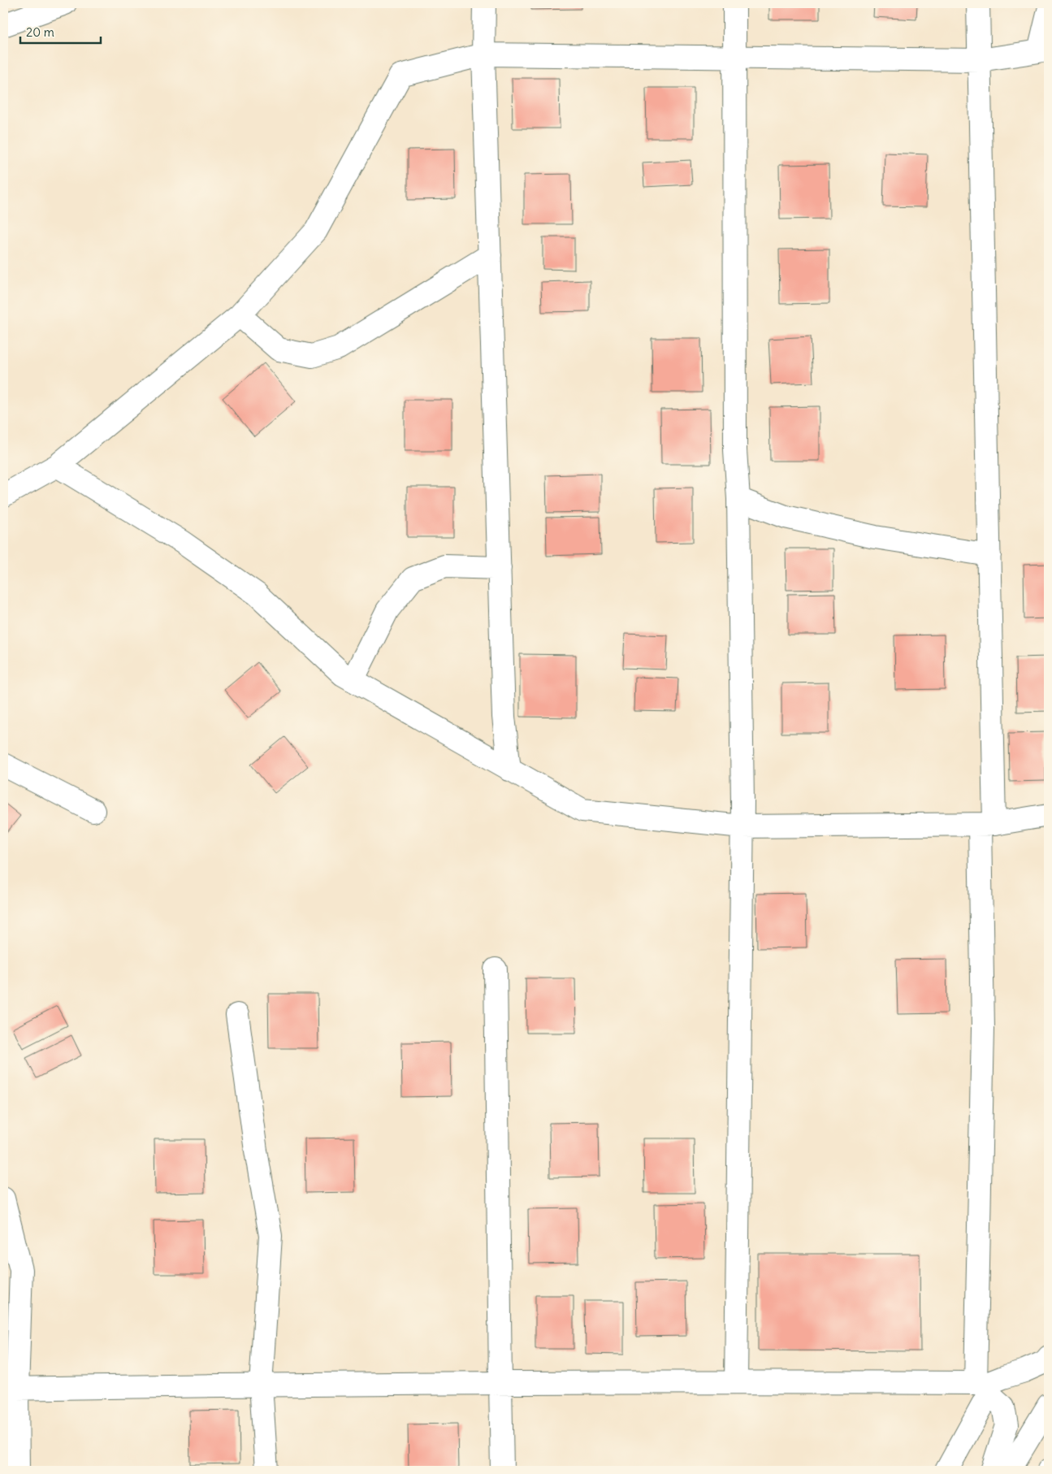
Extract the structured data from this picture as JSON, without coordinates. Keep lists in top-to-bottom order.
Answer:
{
  "scale_bar": "20 m"
}
